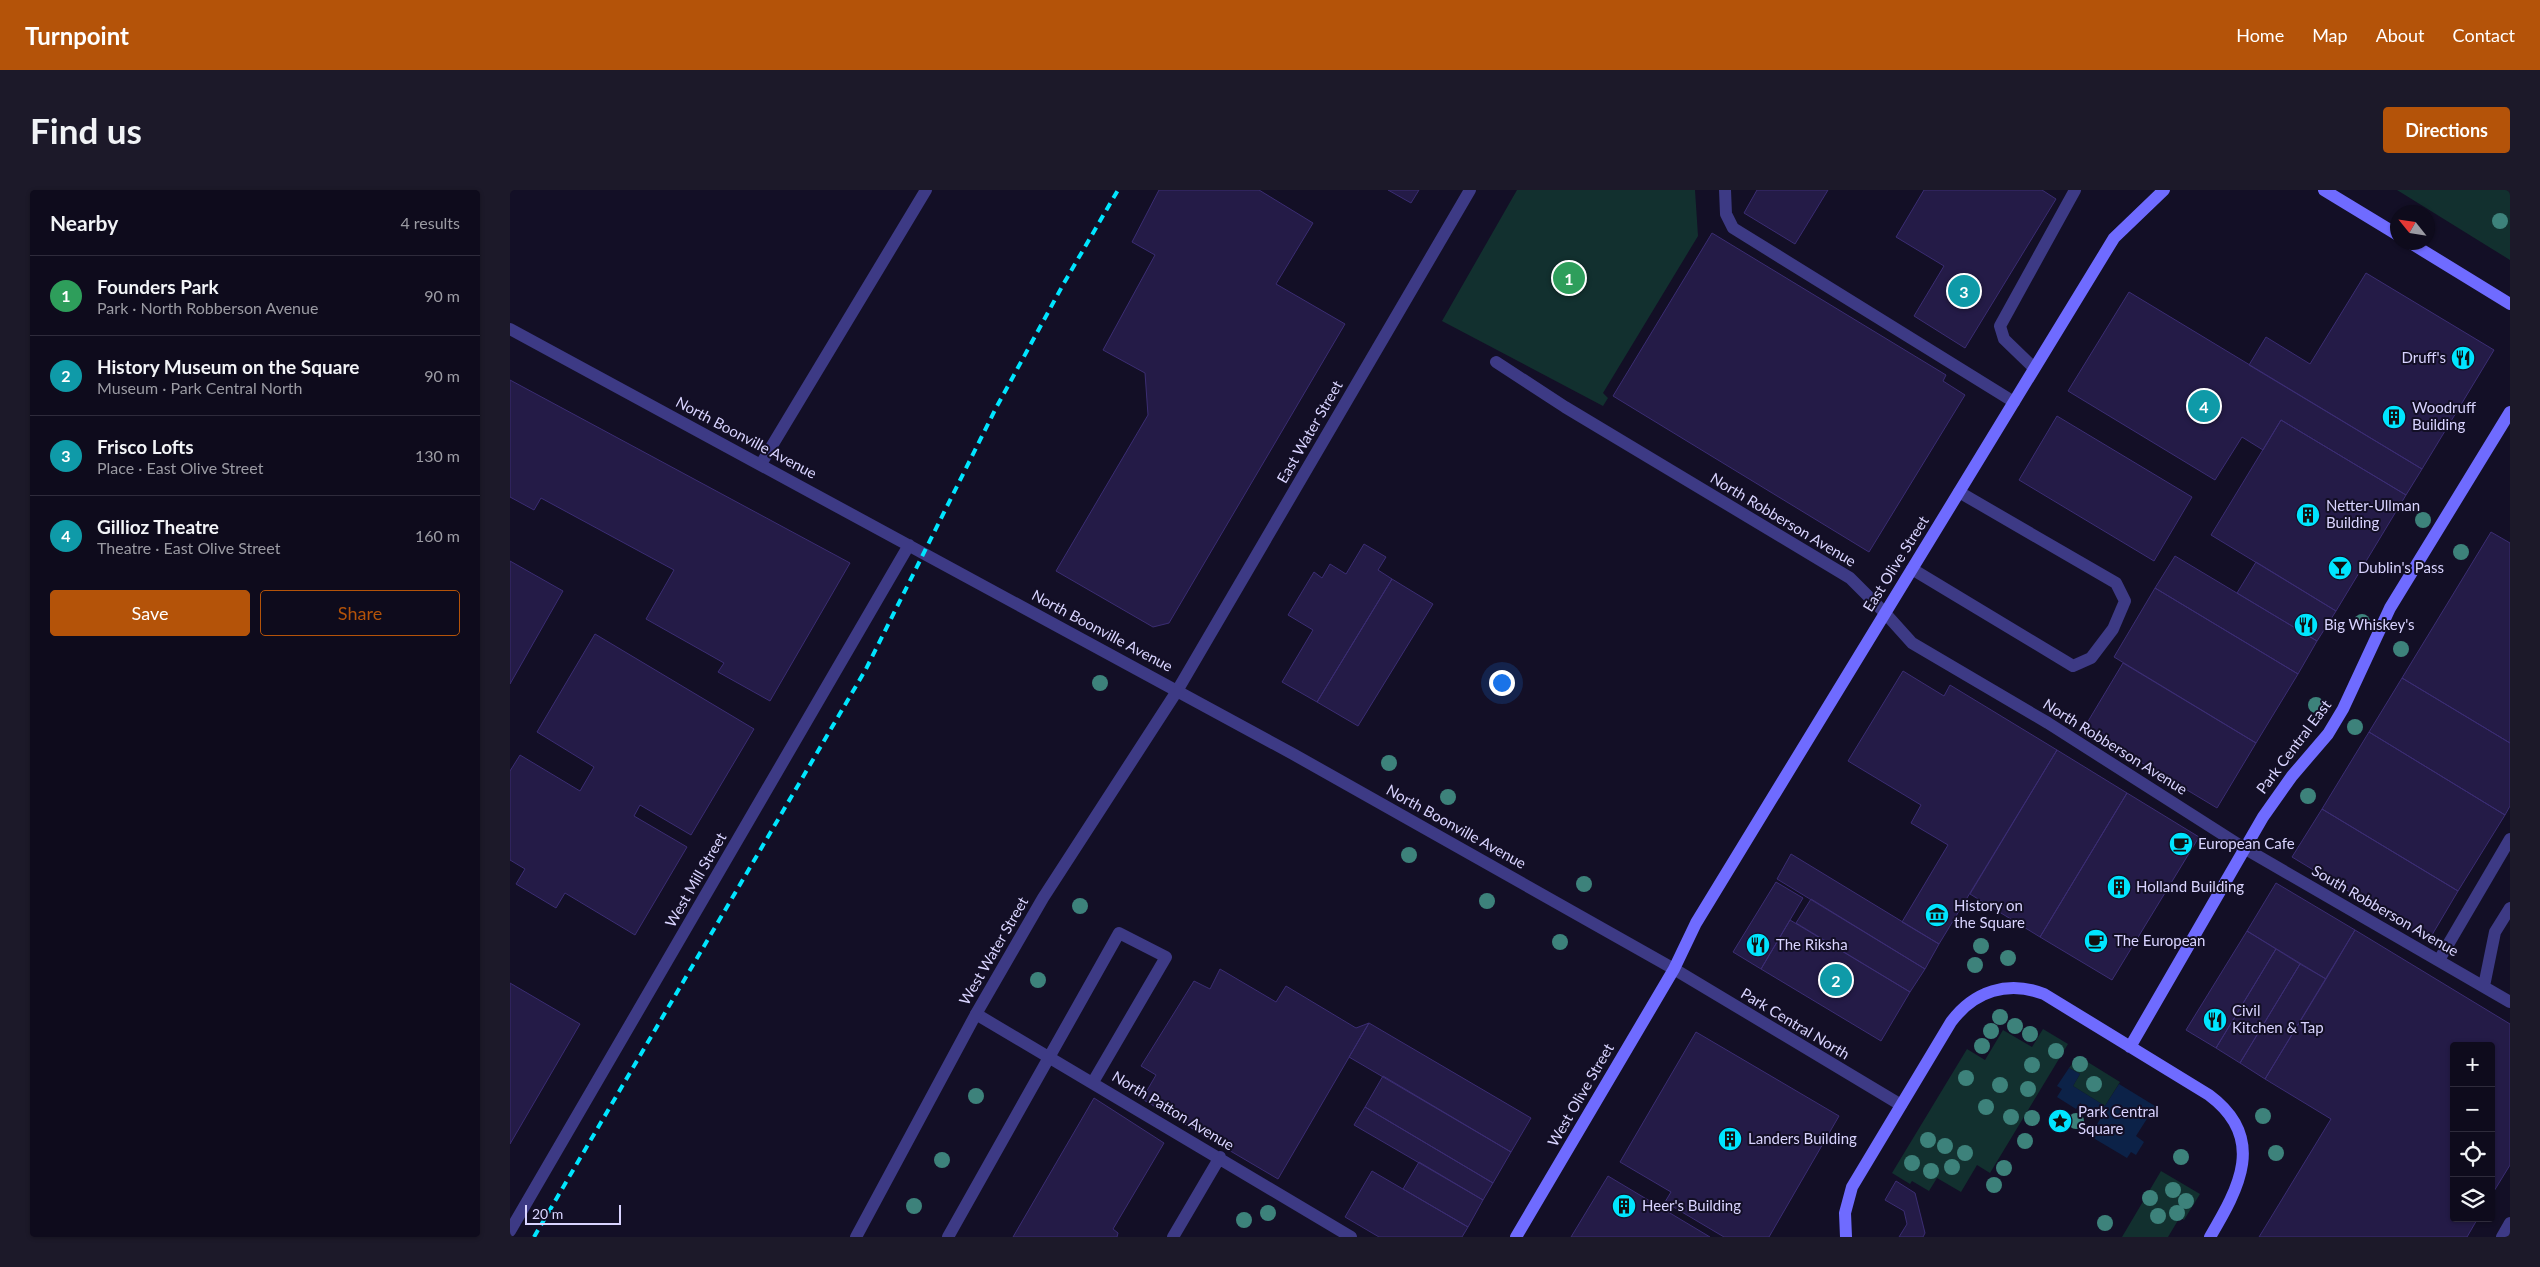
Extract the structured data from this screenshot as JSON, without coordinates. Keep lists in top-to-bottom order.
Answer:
{
  "streets": {
    "main road": ["East Olive Street", "Park Central East", "West Olive Street"],
    "street": [
      "East Water Street",
      "North Boonville Avenue",
      "North Robberson Avenue",
      "West Mill Street",
      "South Robberson Avenue",
      "West Water Street",
      "Park Central North",
      "North Patton Avenue"
    ]
  },
  "crossings": [
    ["East Water Street", "North Boonville Avenue"],
    ["East Water Street", "West Water Street"],
    ["North Boonville Avenue", "East Olive Street"],
    ["North Boonville Avenue", "West Mill Street"],
    ["North Boonville Avenue", "West Water Street"],
    ["North Boonville Avenue", "Park Central North"],
    ["North Boonville Avenue", "West Olive Street"],
    ["North Robberson Avenue", "East Olive Street"],
    ["North Robberson Avenue", "Park Central East"],
    ["North Robberson Avenue", "South Robberson Avenue"],
    ["East Olive Street", "Park Central North"],
    ["East Olive Street", "West Olive Street"],
    ["Park Central East", "South Robberson Avenue"],
    ["West Water Street", "North Patton Avenue"],
    ["Park Central North", "West Olive Street"]
  ],
  "places": {
    "restaurant": [
      "Druff's",
      "Big Whiskey's",
      "The Riksha",
      "Civil Kitchen & Tap"
    ],
    "building": [
      "Woodruff Building",
      "Netter-Ullman Building",
      "Holland Building",
      "Landers Building",
      "Heer's Building"
    ],
    "bar": ["Dublin's Pass"],
    "cafe": ["European Cafe", "The European"],
    "museum": ["History on the Square"],
    "place": ["Park Central Square"]
  },
  "scale_bar": "20 m",
  "north": "top left",
  "page": {
    "header": "Turnpoint",
    "nav": [
      "Home",
      "Map",
      "About",
      "Contact"
    ],
    "buttons": [
      "Directions",
      ["Save", "Share"]
    ],
    "title": "Find us",
    "heading": ["Nearby", "4 results"],
    "list": [
      {
        "mark": "1",
        "name": "Founders Park",
        "note": "Park · North Robberson Avenue",
        "value": "90 m"
      },
      {
        "mark": "2",
        "name": "History Museum on the Square",
        "note": "Museum · Park Central North",
        "value": "90 m"
      },
      {
        "mark": "3",
        "name": "Frisco Lofts",
        "note": "Place · East Olive Street",
        "value": "130 m"
      },
      {
        "mark": "4",
        "name": "Gillioz Theatre",
        "note": "Theatre · East Olive Street",
        "value": "160 m"
      }
    ],
    "pins": [
      "1",
      "3",
      "4",
      "2"
    ],
    "map_buttons": ["+", "−"],
    "scale": "20 m"
  }
}
